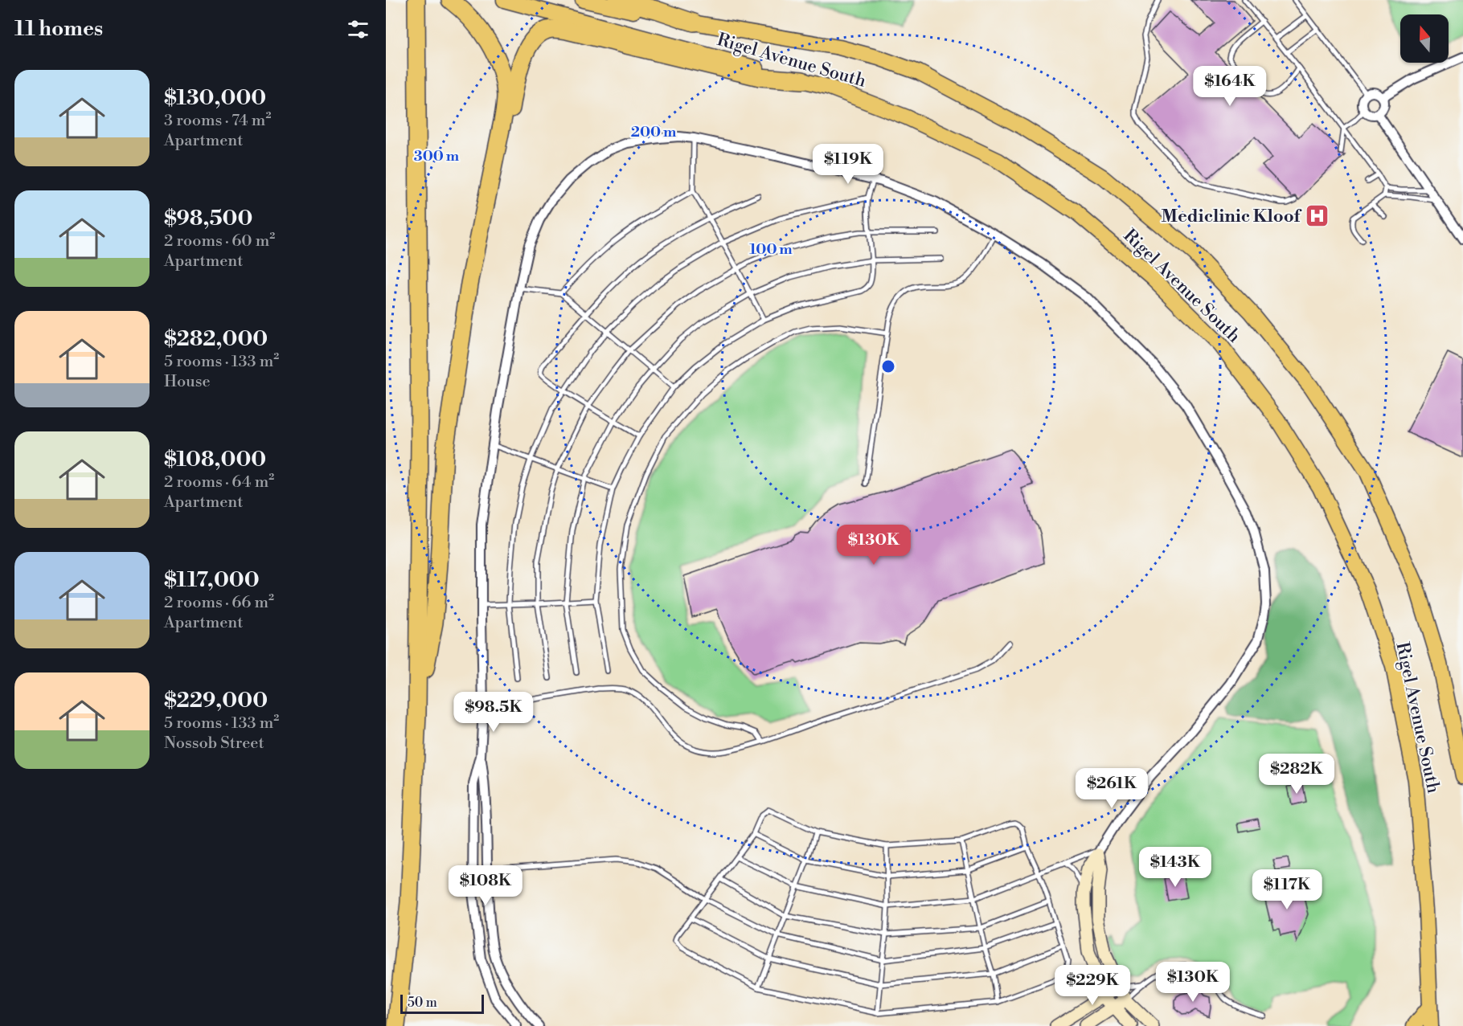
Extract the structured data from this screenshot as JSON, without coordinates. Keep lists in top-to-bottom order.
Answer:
{
  "streets": {
    "main road": ["Rigel Avenue South"]
  },
  "places": {
    "hospital": ["Mediclinic Kloof"]
  },
  "scale_bar": "50 m",
  "north": "top",
  "page": {
    "heading": "11 homes",
    "list": [
      {
        "name": "$130,000",
        "note": "3 rooms · 74 m² · Apartment"
      },
      {
        "name": "$98,500",
        "note": "2 rooms · 60 m² · Apartment"
      },
      {
        "name": "$282,000",
        "note": "5 rooms · 133 m² · House"
      },
      {
        "name": "$108,000",
        "note": "2 rooms · 64 m² · Apartment"
      },
      {
        "name": "$117,000",
        "note": "2 rooms · 66 m² · Apartment"
      },
      {
        "name": "$229,000",
        "note": "5 rooms · 133 m² · Nossob Street"
      }
    ],
    "price": [
      "$164K",
      "$119K",
      "$130K",
      "$98.5K",
      "$282K",
      "$261K",
      "$143K",
      "$108K",
      "$117K",
      "$130K",
      "$229K"
    ],
    "scale": "50 m"
  },
  "rings": ["200 m", "300 m", "100 m"]
}
